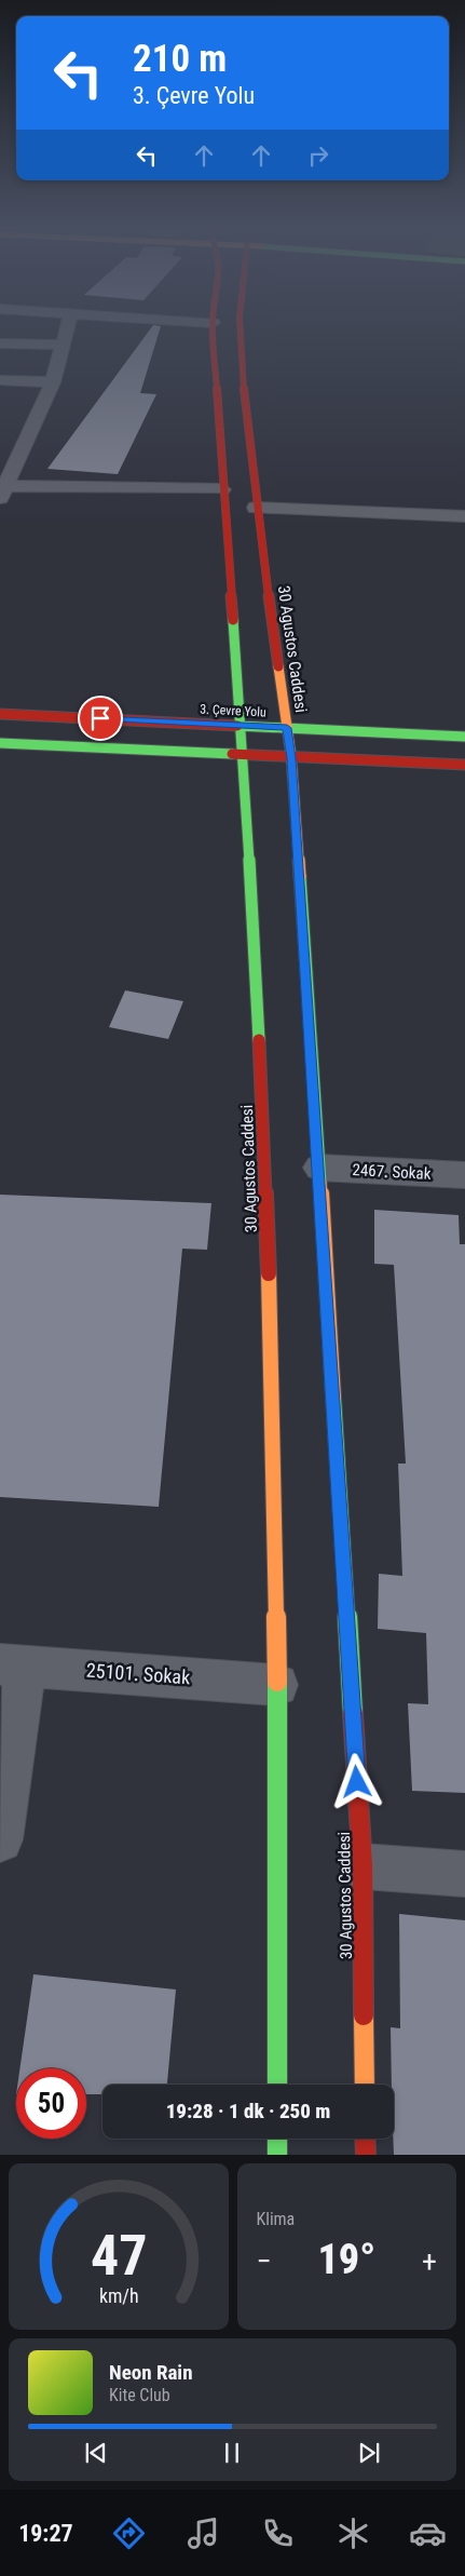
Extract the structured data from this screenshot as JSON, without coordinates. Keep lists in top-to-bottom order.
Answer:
{
  "streets": {
    "main road": ["30 Agustos Caddesi", "3. Çevre Yolu"],
    "street": ["2467. Sokak", "25101. Sokak"]
  },
  "crossings": [
    ["30 Agustos Caddesi", "3. Çevre Yolu"],
    ["30 Agustos Caddesi", "2467. Sokak"],
    ["30 Agustos Caddesi", "25101. Sokak"]
  ],
  "page": {
    "turn": ["210 m", "3. Çevre Yolu"],
    "limit": "50",
    "trip": "19:28 · 1 dk · 250 m",
    "tile": "Klima",
    "heat": ["−", "19°", "+"],
    "song": ["Neon Rain", "Kite Club"],
    "tabs": "19:27",
    "gauge": ["47", "km/h"]
  }
}
